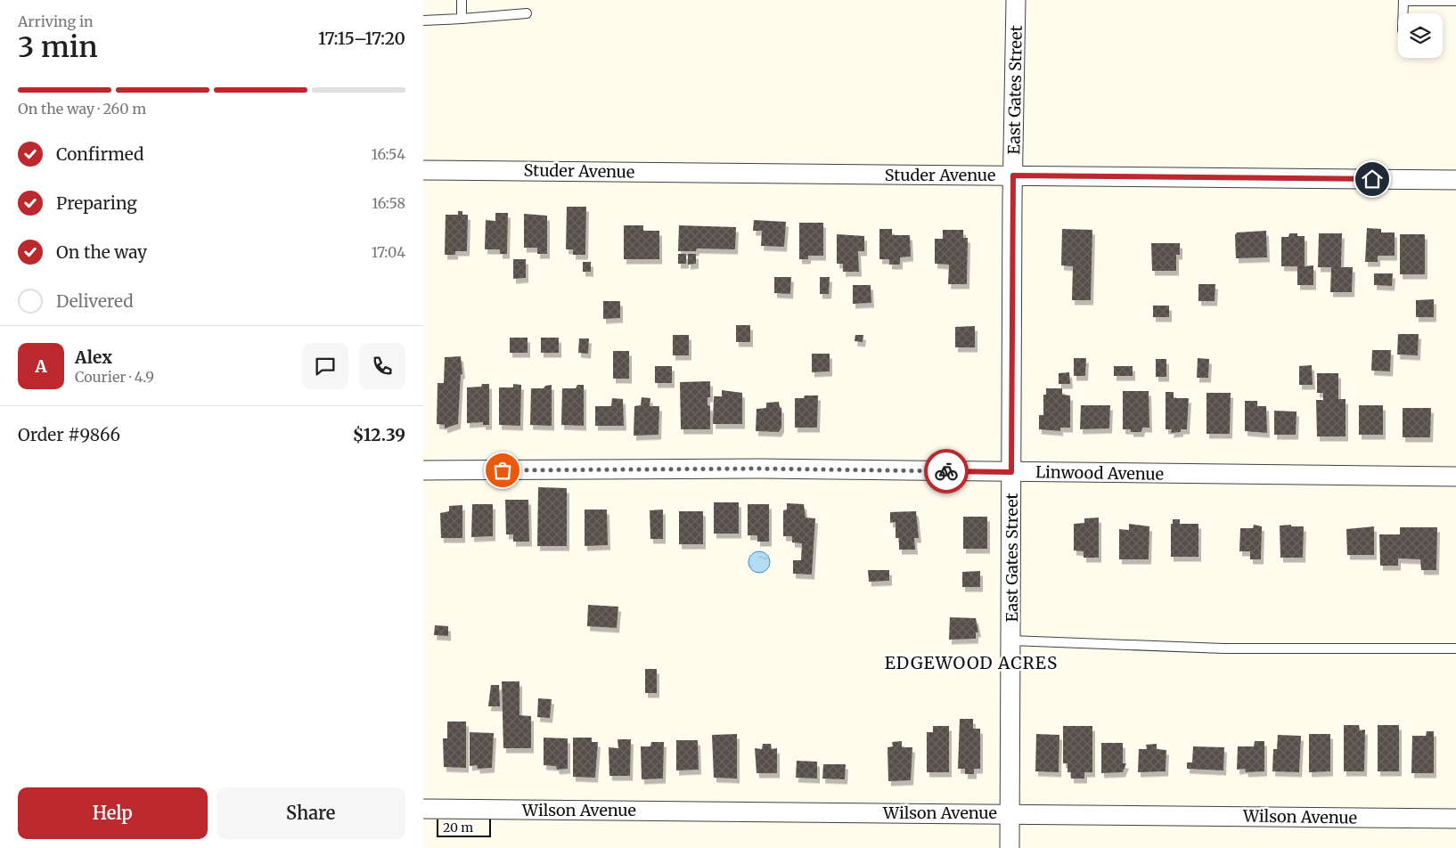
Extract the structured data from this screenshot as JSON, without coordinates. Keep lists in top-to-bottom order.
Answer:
{
  "streets": {
    "street": [
      "East Gates Street",
      "Studer Avenue",
      "Linwood Avenue",
      "Wilson Avenue"
    ]
  },
  "crossings": [
    ["East Gates Street", "Studer Avenue"],
    ["East Gates Street", "Linwood Avenue"],
    ["East Gates Street", "Wilson Avenue"]
  ],
  "districts": ["EDGEWOOD ACRES"],
  "scale_bar": "20 m",
  "page": {
    "heading": ["3 min", "Arriving in", "17:15–17:20"],
    "panel": [
      "Alex",
      "Courier · 4.9",
      "Order #9866",
      "$12.39"
    ],
    "bar": "On the way · 260 m",
    "list": [
      ["Confirmed", "16:54"],
      ["Preparing", "16:58"],
      ["On the way", "17:04"],
      "Delivered"
    ],
    "round": "A",
    "buttons": ["Help", "Share"],
    "scale": "20 m"
  }
}
